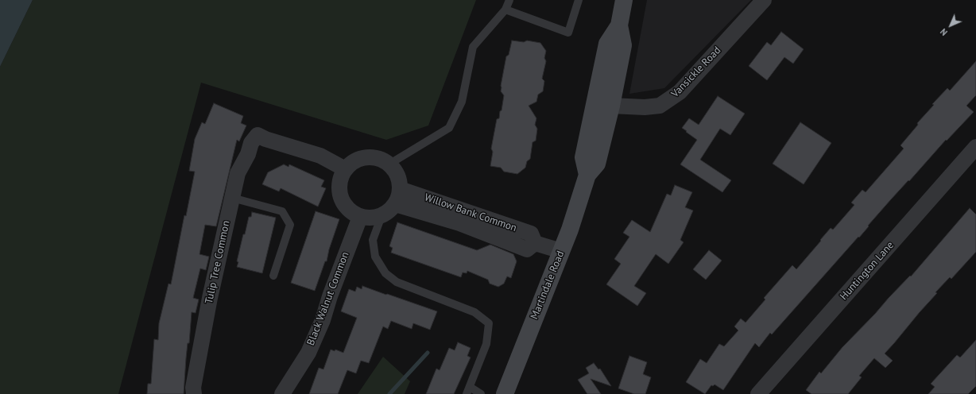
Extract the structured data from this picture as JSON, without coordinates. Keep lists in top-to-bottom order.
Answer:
{
  "streets": {
    "main road": ["Martindale Road"],
    "street": [
      "Vansickle Road",
      "Willow Bank Common",
      "Tulip Tree Common",
      "Huntington Lane",
      "Black Walnut Common"
    ]
  },
  "crossings": [
    ["Vansickle Road", "Martindale Road"],
    ["Willow Bank Common", "Tulip Tree Common"],
    ["Willow Bank Common", "Black Walnut Common"],
    ["Tulip Tree Common", "Black Walnut Common"]
  ],
  "north": "bottom left"
}
